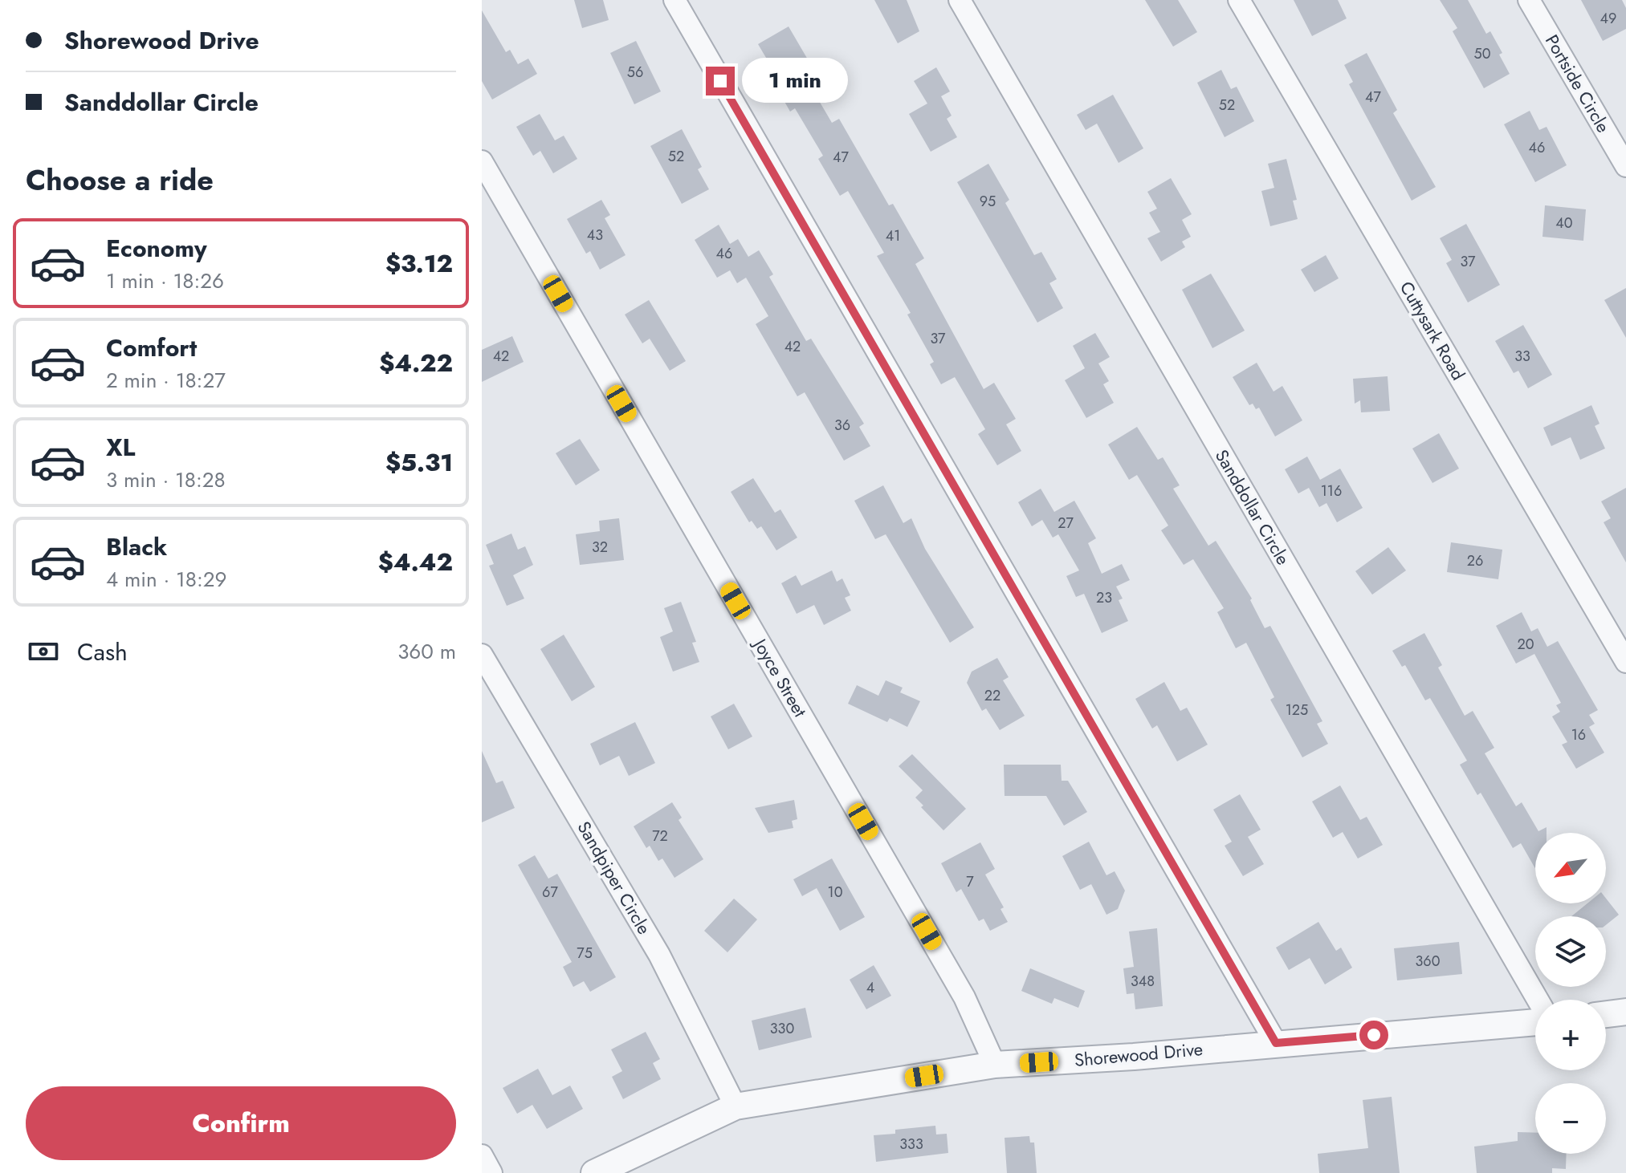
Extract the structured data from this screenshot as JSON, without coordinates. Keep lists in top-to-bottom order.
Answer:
{
  "streets": {
    "street": [
      "Portside Circle",
      "Cuttysark Road",
      "Sanddollar Circle",
      "Joyce Street",
      "Sandpiper Circle",
      "Shorewood Drive"
    ]
  },
  "crossings": [
    ["Joyce Street", "Shorewood Drive"],
    ["Sandpiper Circle", "Shorewood Drive"]
  ],
  "house_numbers": [
    "49",
    "50",
    "56",
    "47",
    "52",
    "46",
    "52",
    "47",
    "95",
    "40",
    "43",
    "41",
    "46",
    "37",
    "37",
    "42",
    "42",
    "33",
    "36",
    "116",
    "27",
    "32",
    "26",
    "23",
    "20",
    "22",
    "125",
    "16",
    "72",
    "7",
    "67",
    "10",
    "75",
    "360",
    "348",
    "4",
    "330",
    "333"
  ],
  "north": "bottom left",
  "page": {
    "banner": ["Shorewood Drive", "Sanddollar Circle"],
    "bubble": "1 min",
    "heading": "Choose a ride",
    "list": [
      {
        "name": "Economy",
        "note": "1 min · 18:26",
        "value": "$3.12"
      },
      {
        "name": "Comfort",
        "note": "2 min · 18:27",
        "value": "$4.22"
      },
      {
        "name": "XL",
        "note": "3 min · 18:28",
        "value": "$5.31"
      },
      {
        "name": "Black",
        "note": "4 min · 18:29",
        "value": "$4.42"
      }
    ],
    "pay": ["Cash", "360 m"],
    "map_buttons": ["+", "−"],
    "buttons": "Confirm"
  }
}
